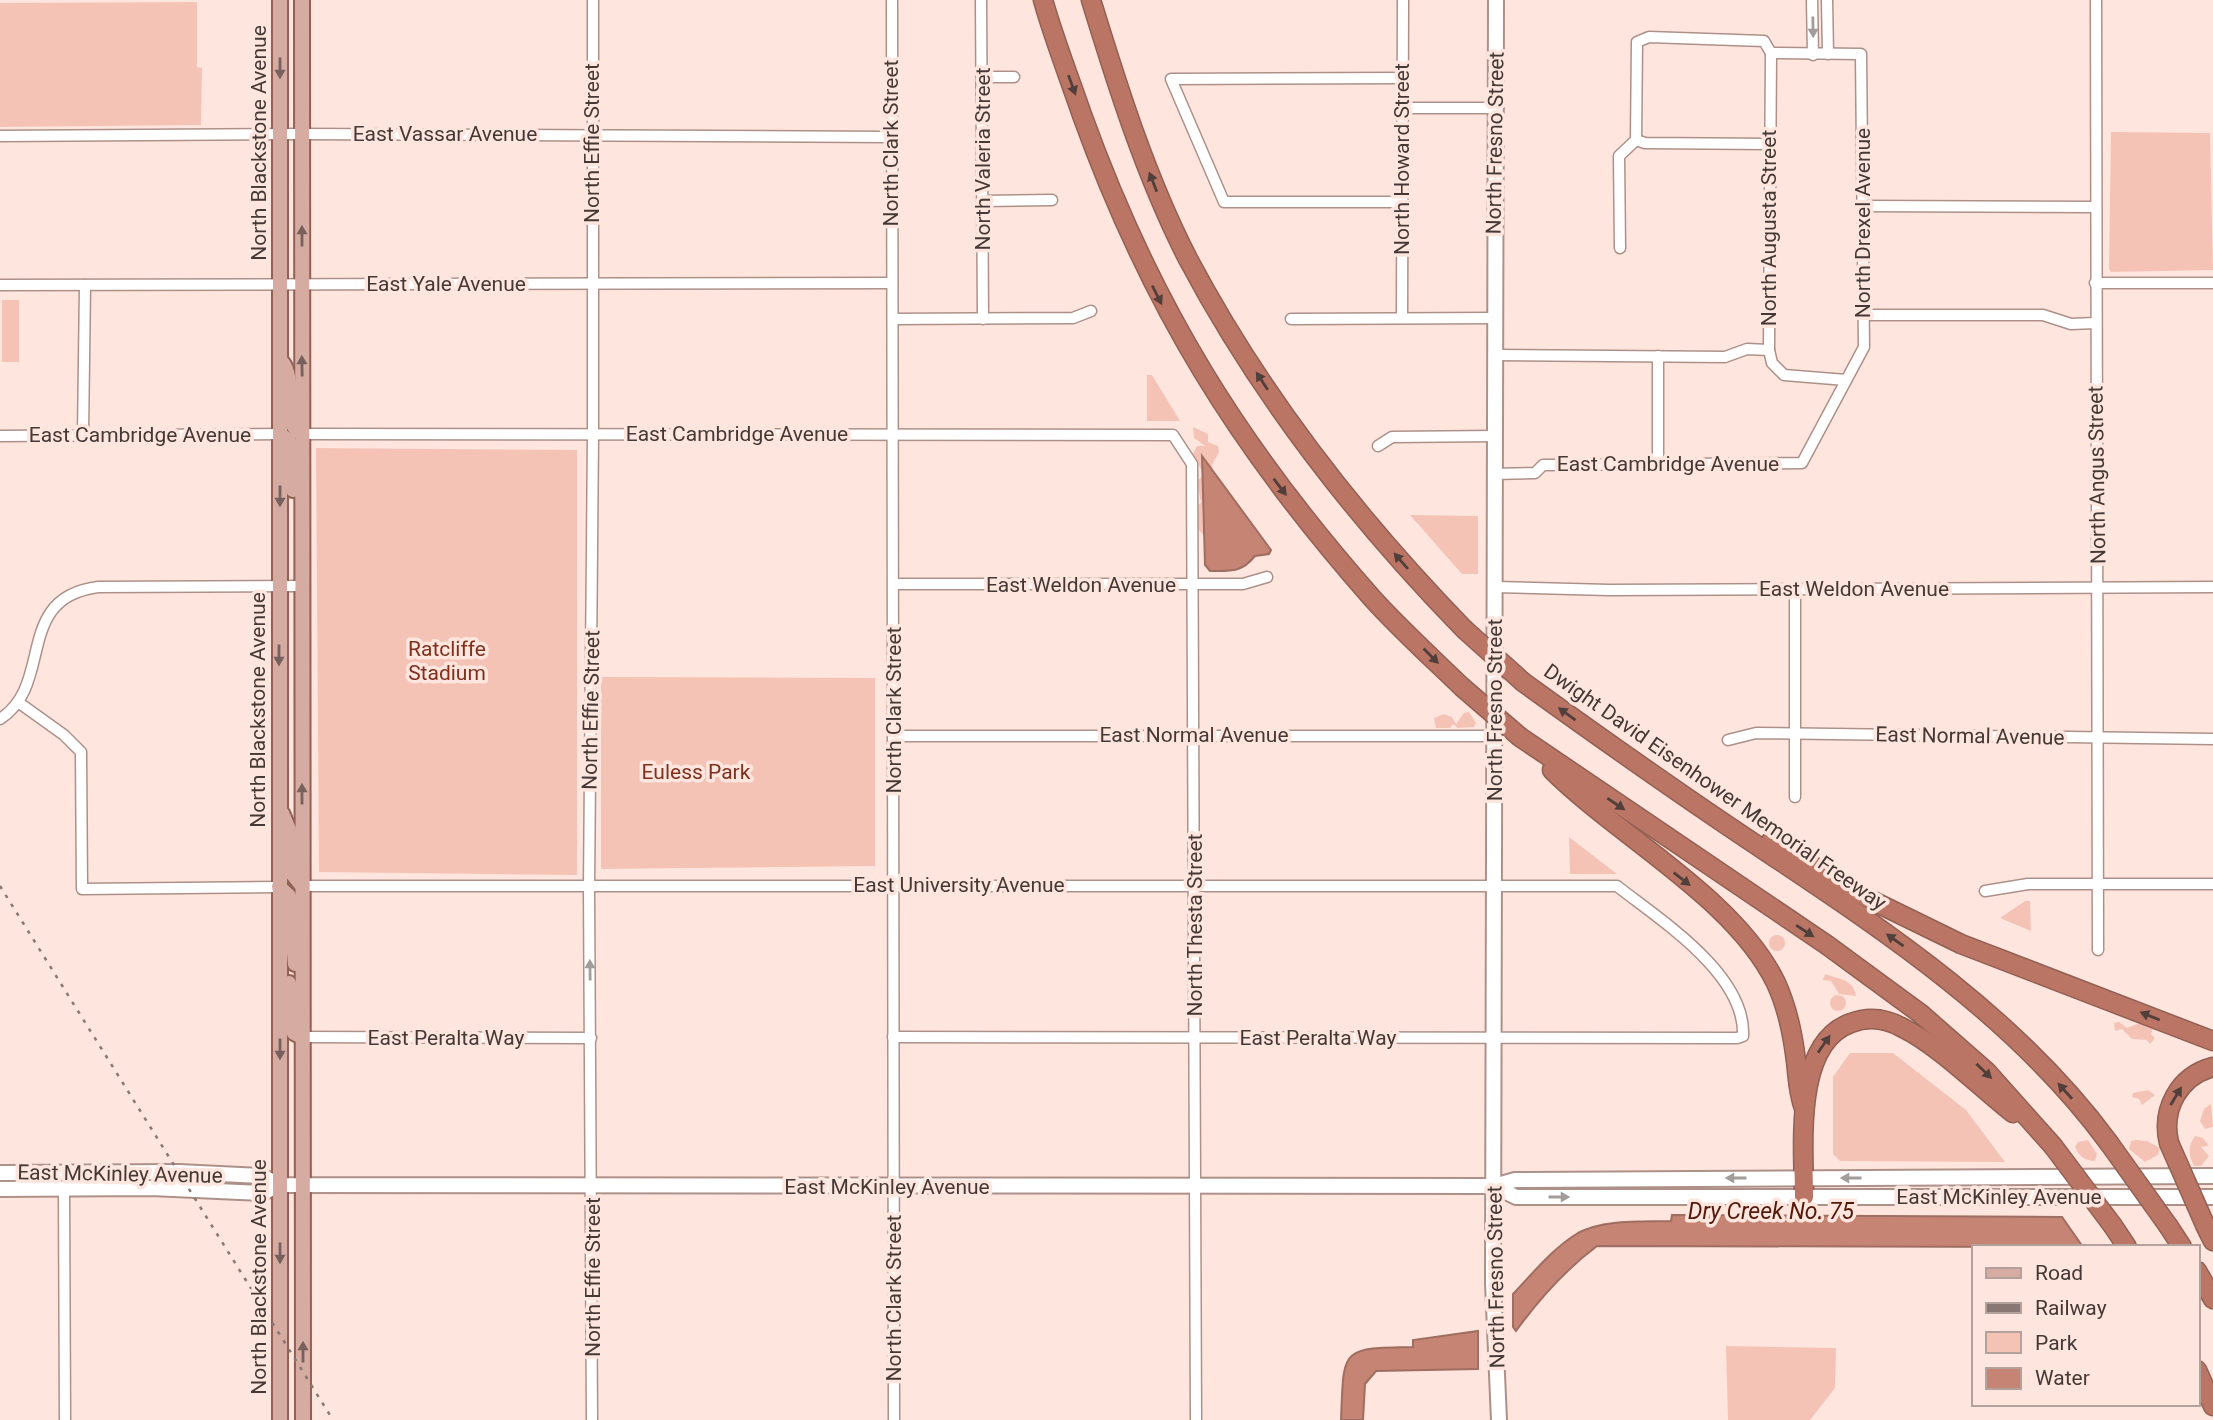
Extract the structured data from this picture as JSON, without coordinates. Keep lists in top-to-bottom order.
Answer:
{
  "streets": {
    "highway": ["Dwight David Eisenhower Memorial Freeway"],
    "main road": ["North Blackstone Avenue", "North Fresno Street", "East McKinley Avenue"],
    "street": [
      "East Vassar Avenue",
      "North Effie Street",
      "North Clark Street",
      "North Valeria Street",
      "North Howard Street",
      "North Drexel Avenue",
      "North Augusta Street",
      "East Yale Avenue",
      "East Cambridge Avenue",
      "North Angus Street",
      "East Weldon Avenue",
      "East Normal Avenue",
      "East University Avenue",
      "North Thesta Street",
      "East Peralta Way"
    ]
  },
  "crossings": [
    ["East Vassar Avenue", "North Blackstone Avenue"],
    ["East Vassar Avenue", "North Effie Street"],
    ["East Vassar Avenue", "North Clark Street"],
    ["North Blackstone Avenue", "East Yale Avenue"],
    ["North Blackstone Avenue", "East Cambridge Avenue"],
    ["North Blackstone Avenue", "East University Avenue"],
    ["North Blackstone Avenue", "East Peralta Way"],
    ["North Blackstone Avenue", "East McKinley Avenue"],
    ["North Effie Street", "East Yale Avenue"],
    ["North Effie Street", "East Cambridge Avenue"],
    ["North Effie Street", "East University Avenue"],
    ["North Effie Street", "East Peralta Way"],
    ["North Effie Street", "East McKinley Avenue"],
    ["North Clark Street", "East Yale Avenue"],
    ["North Clark Street", "East Cambridge Avenue"],
    ["North Clark Street", "East Weldon Avenue"],
    ["North Clark Street", "East Normal Avenue"],
    ["North Clark Street", "East University Avenue"],
    ["North Clark Street", "East Peralta Way"],
    ["North Clark Street", "East McKinley Avenue"],
    ["North Fresno Street", "North Augusta Street"],
    ["North Fresno Street", "East Cambridge Avenue"],
    ["North Fresno Street", "East Weldon Avenue"],
    ["North Fresno Street", "East Normal Avenue"],
    ["North Fresno Street", "East University Avenue"],
    ["North Fresno Street", "East Peralta Way"],
    ["North Fresno Street", "East McKinley Avenue"],
    ["North Drexel Avenue", "East Cambridge Avenue"],
    ["East Cambridge Avenue", "North Thesta Street"],
    ["North Angus Street", "East Weldon Avenue"],
    ["North Angus Street", "East Normal Avenue"],
    ["East Weldon Avenue", "North Thesta Street"],
    ["East Normal Avenue", "North Thesta Street"],
    ["East University Avenue", "North Thesta Street"],
    ["East University Avenue", "East Peralta Way"],
    ["North Thesta Street", "East Peralta Way"],
    ["North Thesta Street", "East McKinley Avenue"]
  ],
  "water": ["Dry Creek No. 75"],
  "parks": ["Ratcliffe Stadium", "Euless Park"],
  "legend": [
    "Road",
    "Railway",
    "Park",
    "Water"
  ]
}
